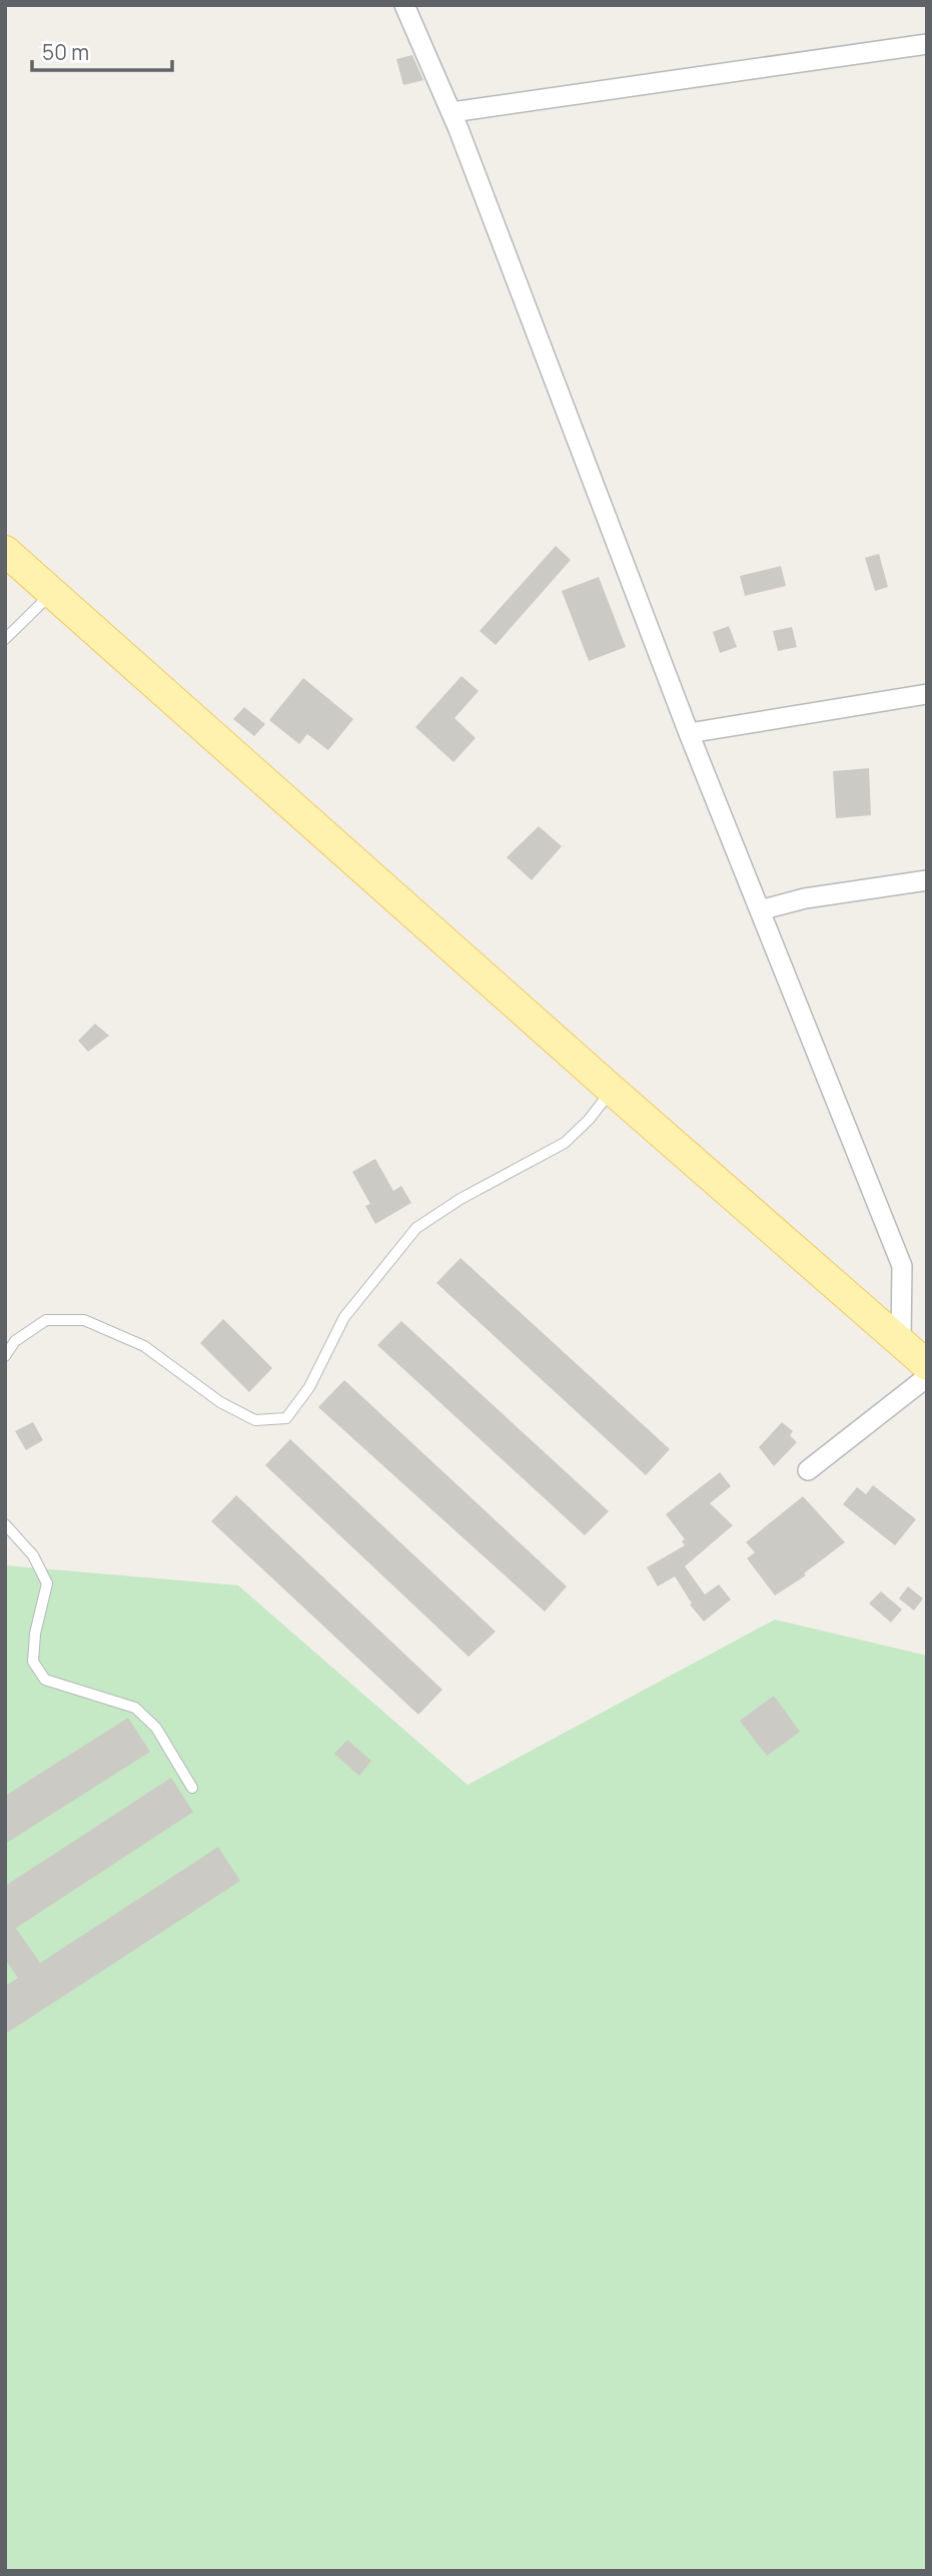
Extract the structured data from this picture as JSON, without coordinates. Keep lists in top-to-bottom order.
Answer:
{
  "scale_bar": "50 m"
}
